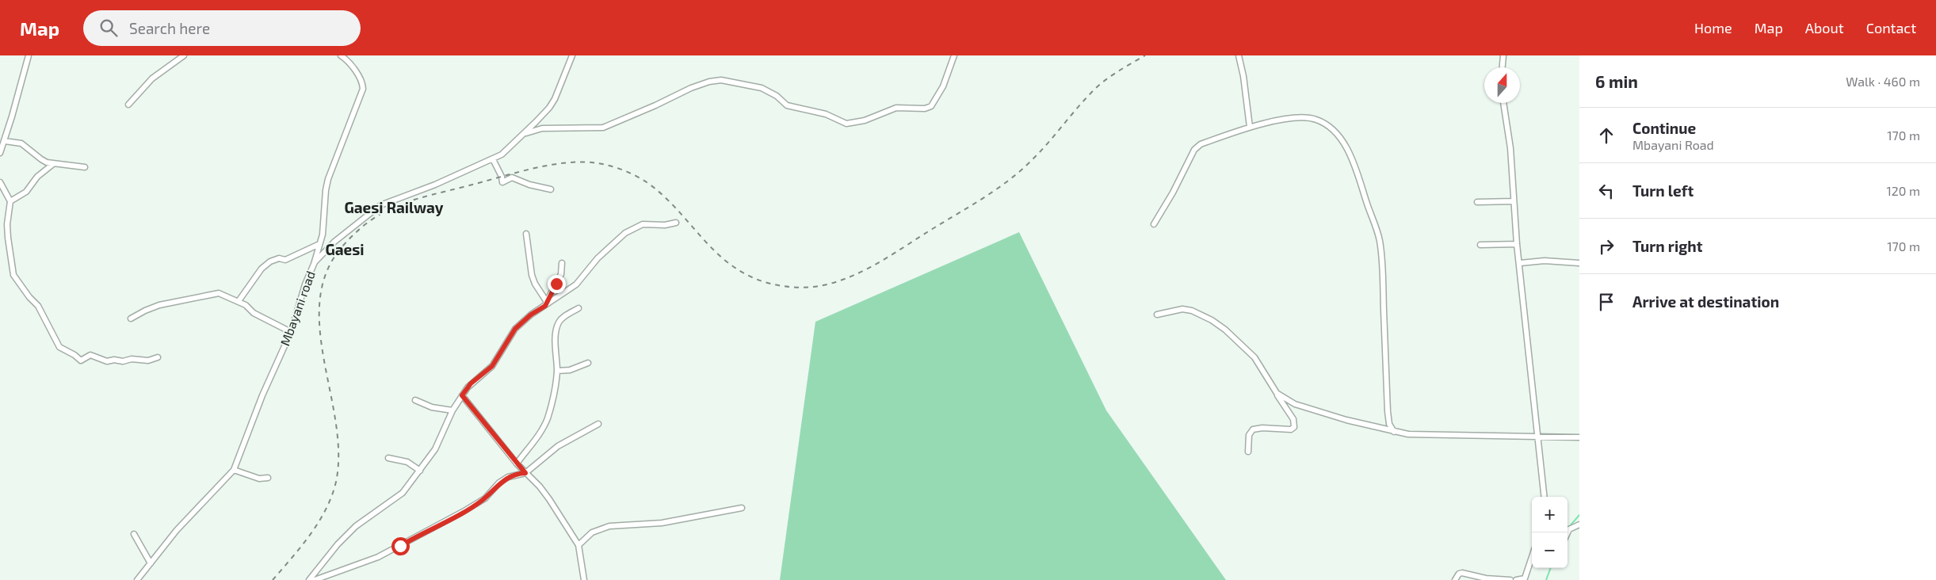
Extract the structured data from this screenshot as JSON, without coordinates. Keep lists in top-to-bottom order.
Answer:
{
  "streets": {
    "street": ["Mbayani road"]
  },
  "districts": ["Gaesi Railway", "Gaesi"],
  "north": "top",
  "page": {
    "header": "Map",
    "search": "Search here",
    "nav": [
      "Home",
      "Map",
      "About",
      "Contact"
    ],
    "heading": ["6 min", "Walk · 460 m"],
    "list": [
      ["Continue", "Mbayani Road", "170 m"],
      ["Turn left", "120 m"],
      ["Turn right", "170 m"],
      "Arrive at destination"
    ],
    "map_buttons": ["+", "−"]
  }
}
